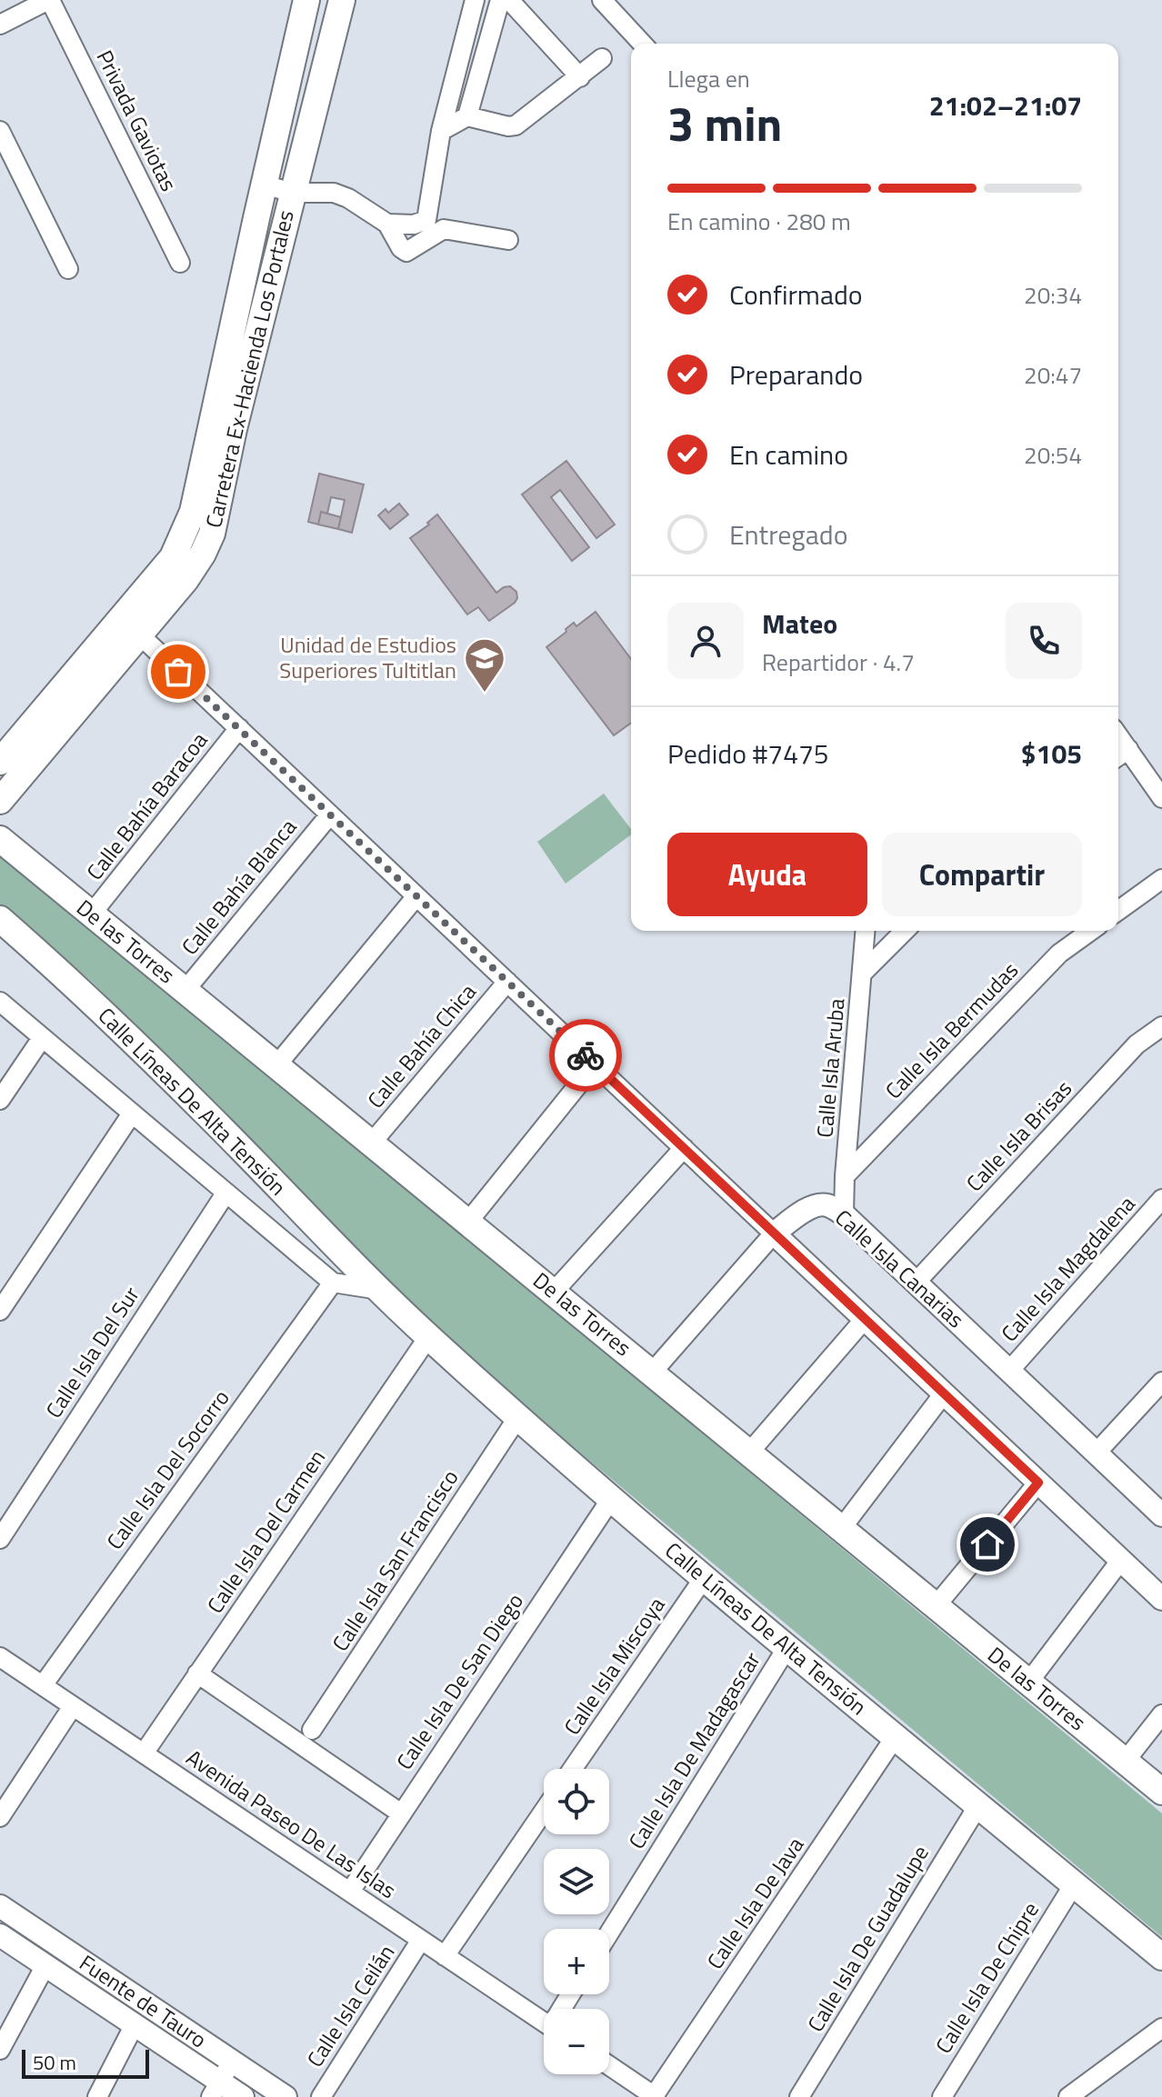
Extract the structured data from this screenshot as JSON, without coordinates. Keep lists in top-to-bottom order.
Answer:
{
  "streets": {
    "main road": ["Carretera Ex-Hacienda Los Portales", "De las Torres", "Calle Líneas De Alta Tensión"],
    "street": [
      "Privada Gaviotas",
      "Calle Bahía Baracoa",
      "Calle Bahía Blanca",
      "Calle Isla Bermudas",
      "Calle Bahía Chica",
      "Calle Isla Aruba",
      "Calle Isla Brisas",
      "Calle Isla Canarias",
      "Calle Isla Magdalena",
      "Calle Isla Del Sur",
      "Calle Isla Del Socorro",
      "Calle Isla Del Carmen",
      "Calle Isla San Francisco",
      "Calle Isla Miscoya",
      "Calle Isla De San Diego",
      "Calle Isla De Madagascar",
      "Avenida Paseo De Las Islas",
      "Calle Isla De Java",
      "Calle Isla De Guadalupe",
      "Calle Isla De Chipre",
      "Fuente de Tauro",
      "Calle Isla Ceilán"
    ]
  },
  "crossings": [
    ["Calle Bahía Baracoa", "De las Torres"],
    ["Calle Bahía Blanca", "De las Torres"],
    ["De las Torres", "Calle Bahía Chica"],
    ["Calle Isla Bermudas", "Calle Isla Aruba"],
    ["Calle Isla Aruba", "Calle Isla Canarias"],
    ["Calle Líneas De Alta Tensión", "Calle Isla Del Sur"],
    ["Calle Líneas De Alta Tensión", "Calle Isla Del Socorro"],
    ["Calle Líneas De Alta Tensión", "Calle Isla Del Carmen"],
    ["Calle Líneas De Alta Tensión", "Calle Isla San Francisco"],
    ["Calle Líneas De Alta Tensión", "Calle Isla Miscoya"],
    ["Calle Líneas De Alta Tensión", "Calle Isla De San Diego"],
    ["Calle Líneas De Alta Tensión", "Calle Isla De Madagascar"],
    ["Calle Líneas De Alta Tensión", "Calle Isla De Java"],
    ["Calle Líneas De Alta Tensión", "Calle Isla De Guadalupe"],
    ["Calle Líneas De Alta Tensión", "Calle Isla De Chipre"],
    ["Calle Isla Brisas", "Calle Isla Canarias"],
    ["Calle Isla Canarias", "Calle Isla Magdalena"],
    ["Calle Isla Del Socorro", "Avenida Paseo De Las Islas"],
    ["Calle Isla Del Carmen", "Avenida Paseo De Las Islas"],
    ["Calle Isla De San Diego", "Avenida Paseo De Las Islas"],
    ["Avenida Paseo De Las Islas", "Calle Isla Ceilán"]
  ],
  "places": {
    "school or university": ["Unidad de Estudios Superiores Tultitlan"]
  },
  "scale_bar": "50 m",
  "page": {
    "heading": ["3 min", "Llega en", "21:02–21:07"],
    "panel": [
      "Mateo",
      "Repartidor · 4.7",
      "Pedido #7475",
      "$105"
    ],
    "bar": "En camino · 280 m",
    "list": [
      ["Confirmado", "20:34"],
      ["Preparando", "20:47"],
      ["En camino", "20:54"],
      "Entregado"
    ],
    "buttons": ["Ayuda", "Compartir"],
    "map_buttons": ["+", "−"],
    "scale": "50 m"
  }
}
